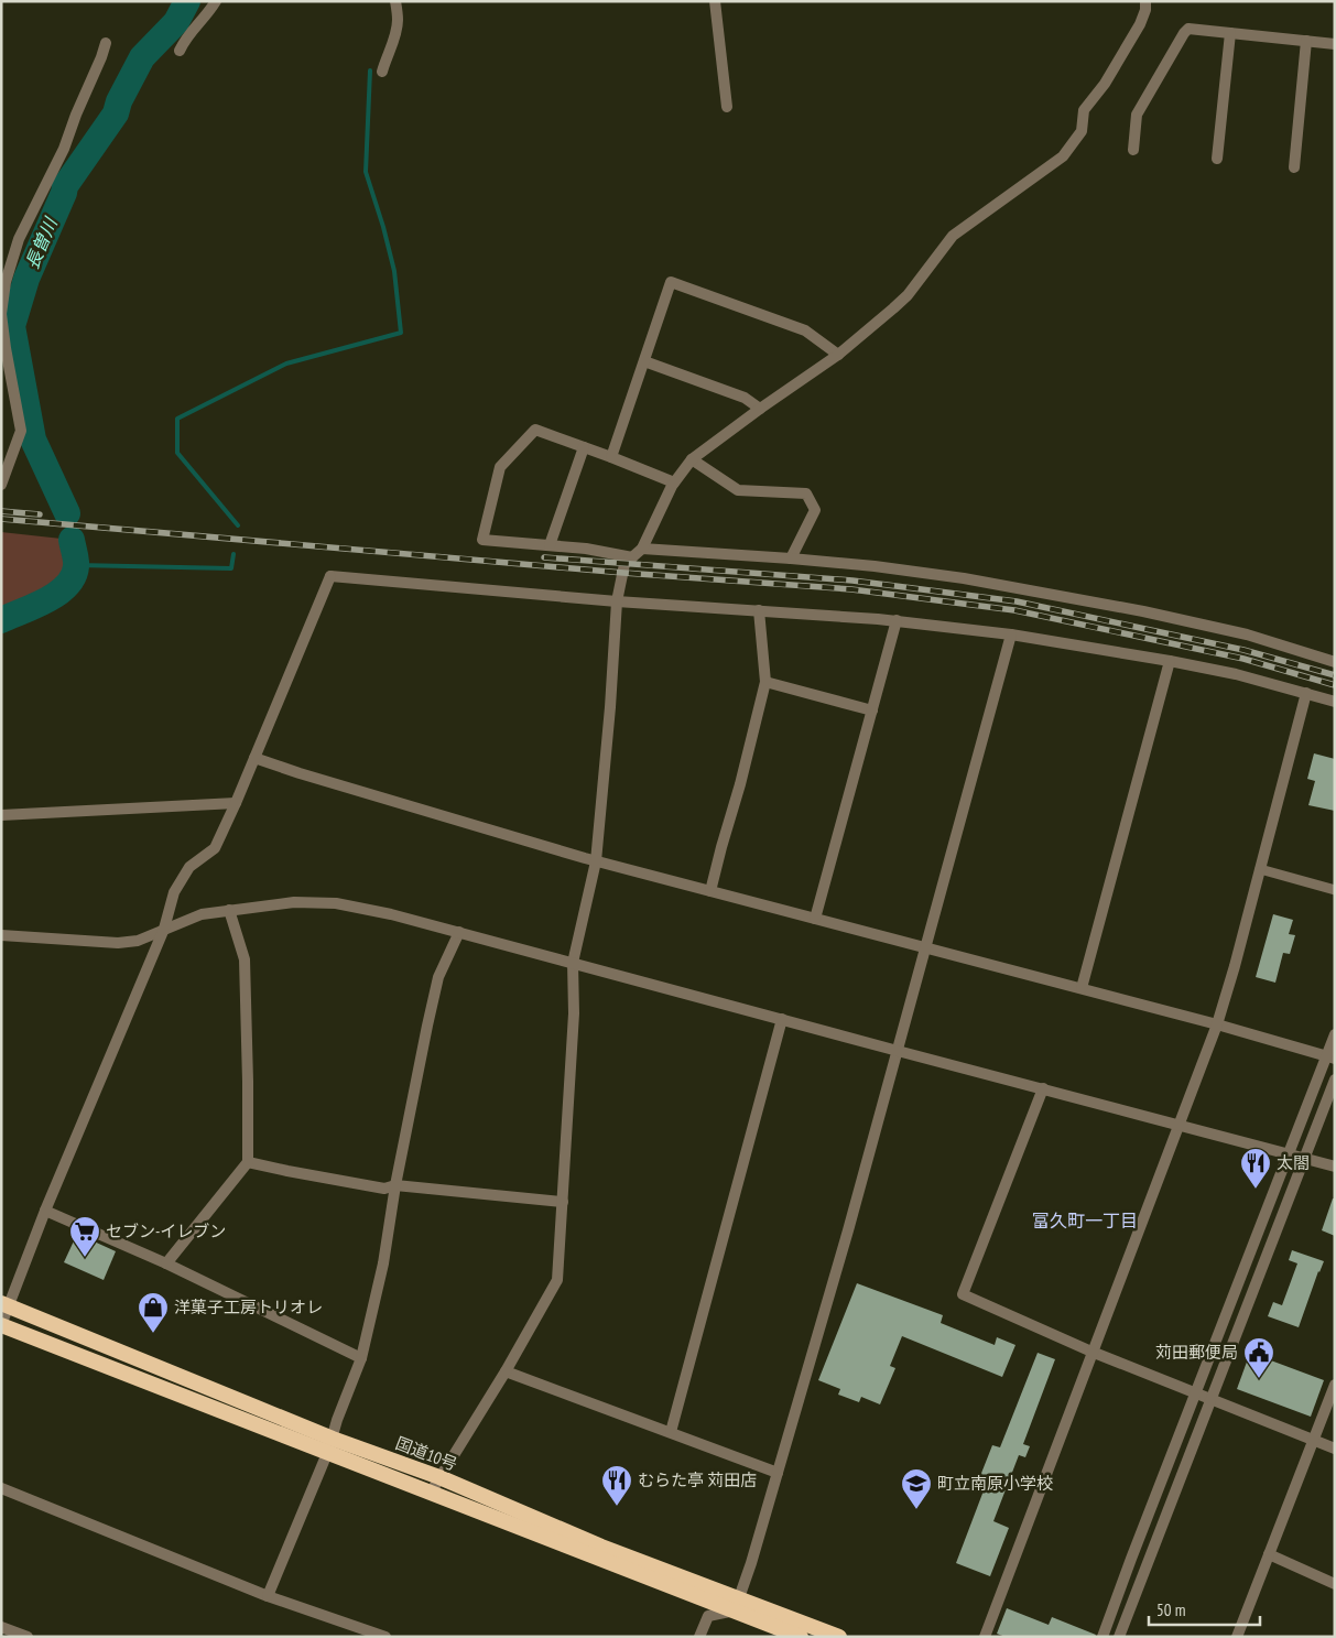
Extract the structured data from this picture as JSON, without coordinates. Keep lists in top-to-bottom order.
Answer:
{
  "streets": {
    "highway": ["国道10号"]
  },
  "districts": ["富久町一丁目"],
  "water": ["長曽川"],
  "places": {
    "restaurant": ["太閤", "むらた亭 苅田店"],
    "supermarket": ["セブン-イレブン"],
    "shop": ["洋菓子工房トリオレ"],
    "public building": ["苅田郵便局"],
    "school or university": ["町立南原小学校"]
  },
  "scale_bar": "50 m"
}
